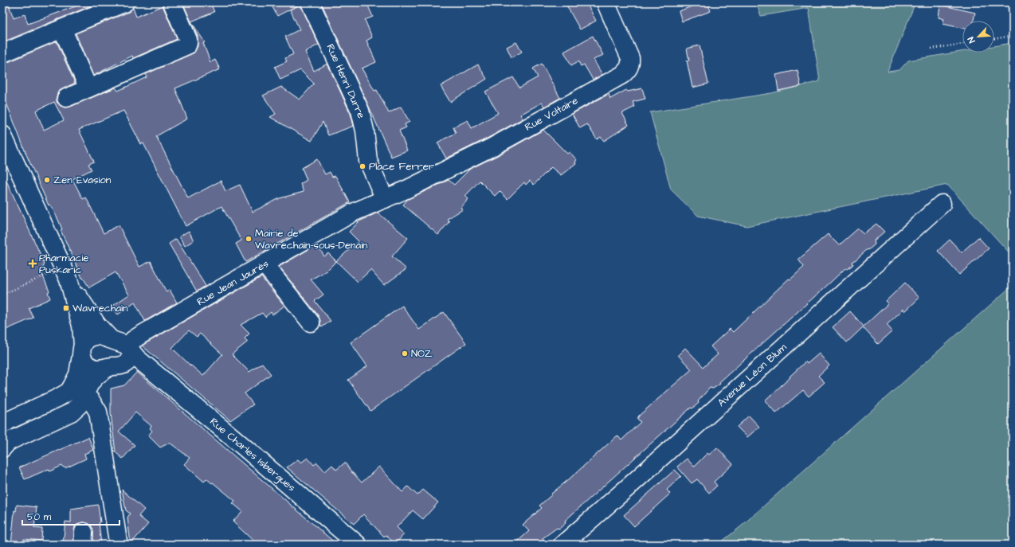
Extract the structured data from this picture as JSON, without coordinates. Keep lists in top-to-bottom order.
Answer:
{
  "streets": {
    "street": [
      "Rue Henri Durre",
      "Rue Voltaire",
      "Rue Jean Jaurès",
      "Avenue Léon Blum",
      "Rue Charles Isbergues"
    ]
  },
  "crossings": [
    ["Rue Henri Durre", "Rue Jean Jaurès"],
    ["Rue Voltaire", "Rue Jean Jaurès"],
    ["Rue Jean Jaurès", "Rue Charles Isbergues"]
  ],
  "places": {
    "other": [
      "Place Ferrer",
      "Zen Evasion",
      "Mairie de Wavrechain-sous-Denain",
      "NOZ"
    ],
    "health": ["Pharmacie Puskaric"],
    "transit": ["Wavrechain"]
  },
  "scale_bar": "50 m",
  "north": "bottom left"
}
